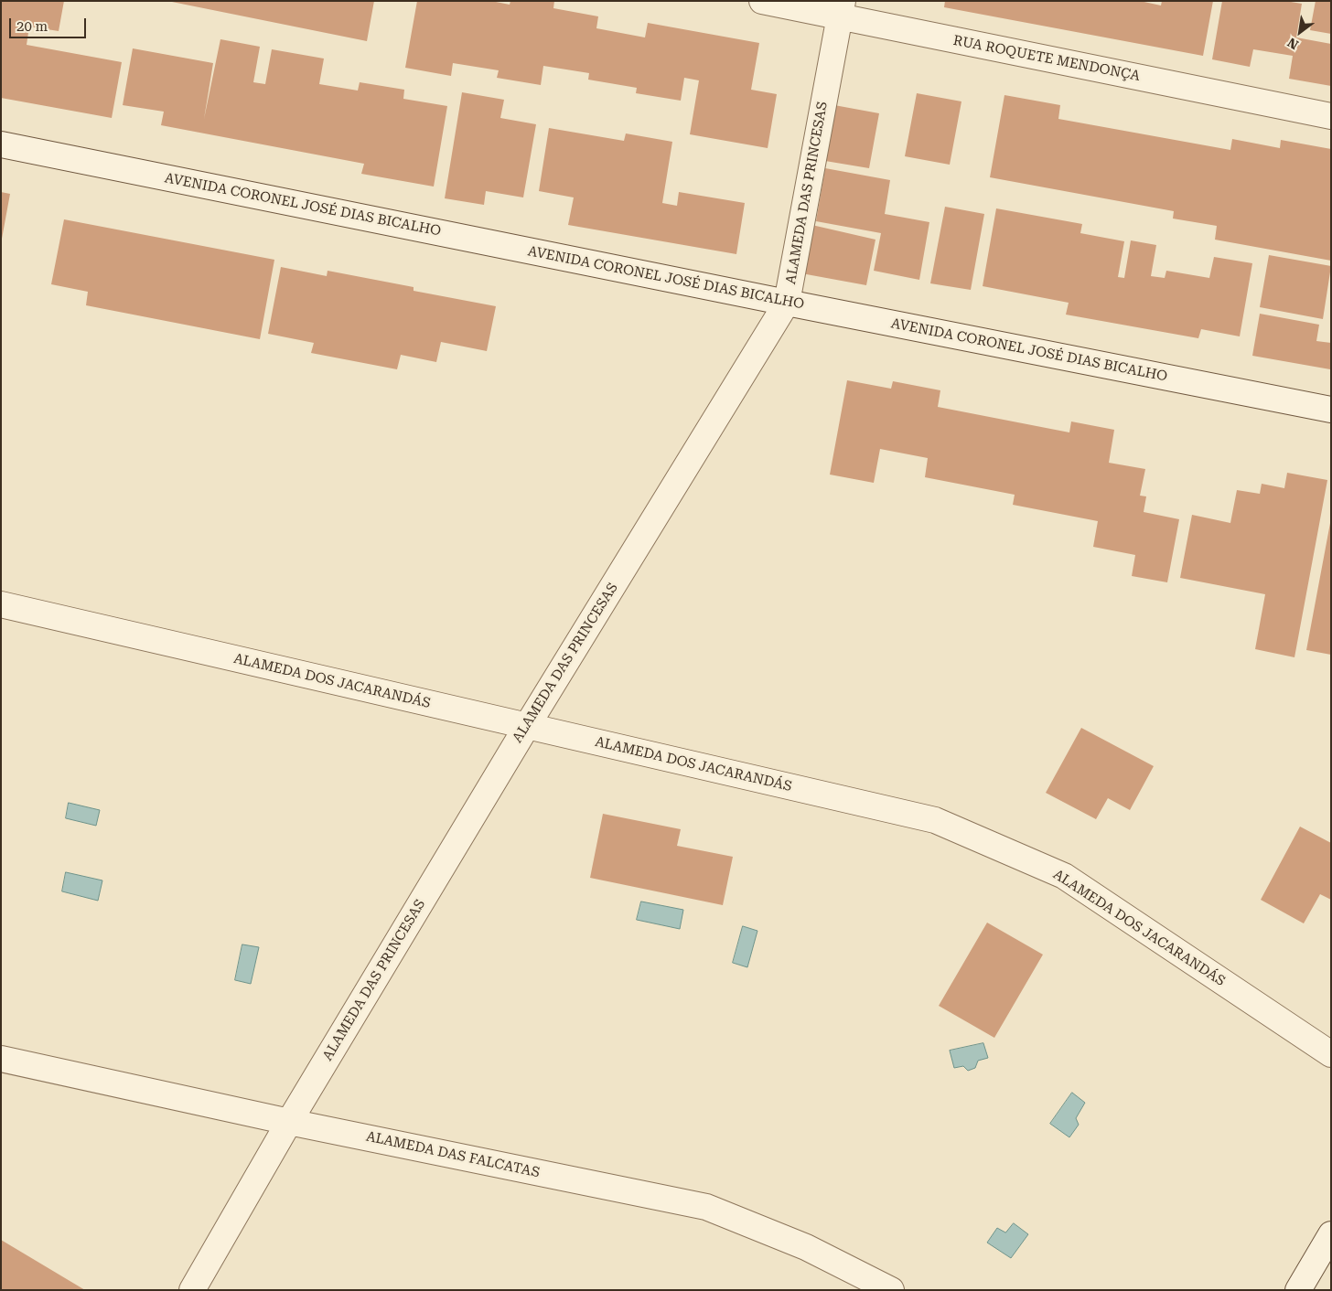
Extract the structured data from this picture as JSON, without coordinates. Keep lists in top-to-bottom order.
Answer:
{
  "streets": {
    "street": [
      "RUA ROQUETE MENDONÇA",
      "ALAMEDA DAS PRINCESAS",
      "AVENIDA CORONEL JOSÉ DIAS BICALHO",
      "ALAMEDA DOS JACARANDÁS",
      "ALAMEDA DAS FALCATAS"
    ]
  },
  "crossings": [
    ["RUA ROQUETE MENDONÇA", "ALAMEDA DAS PRINCESAS"],
    ["ALAMEDA DAS PRINCESAS", "AVENIDA CORONEL JOSÉ DIAS BICALHO"],
    ["ALAMEDA DAS PRINCESAS", "ALAMEDA DOS JACARANDÁS"],
    ["ALAMEDA DAS PRINCESAS", "ALAMEDA DAS FALCATAS"]
  ],
  "scale_bar": "20 m",
  "north": "bottom left"
}
